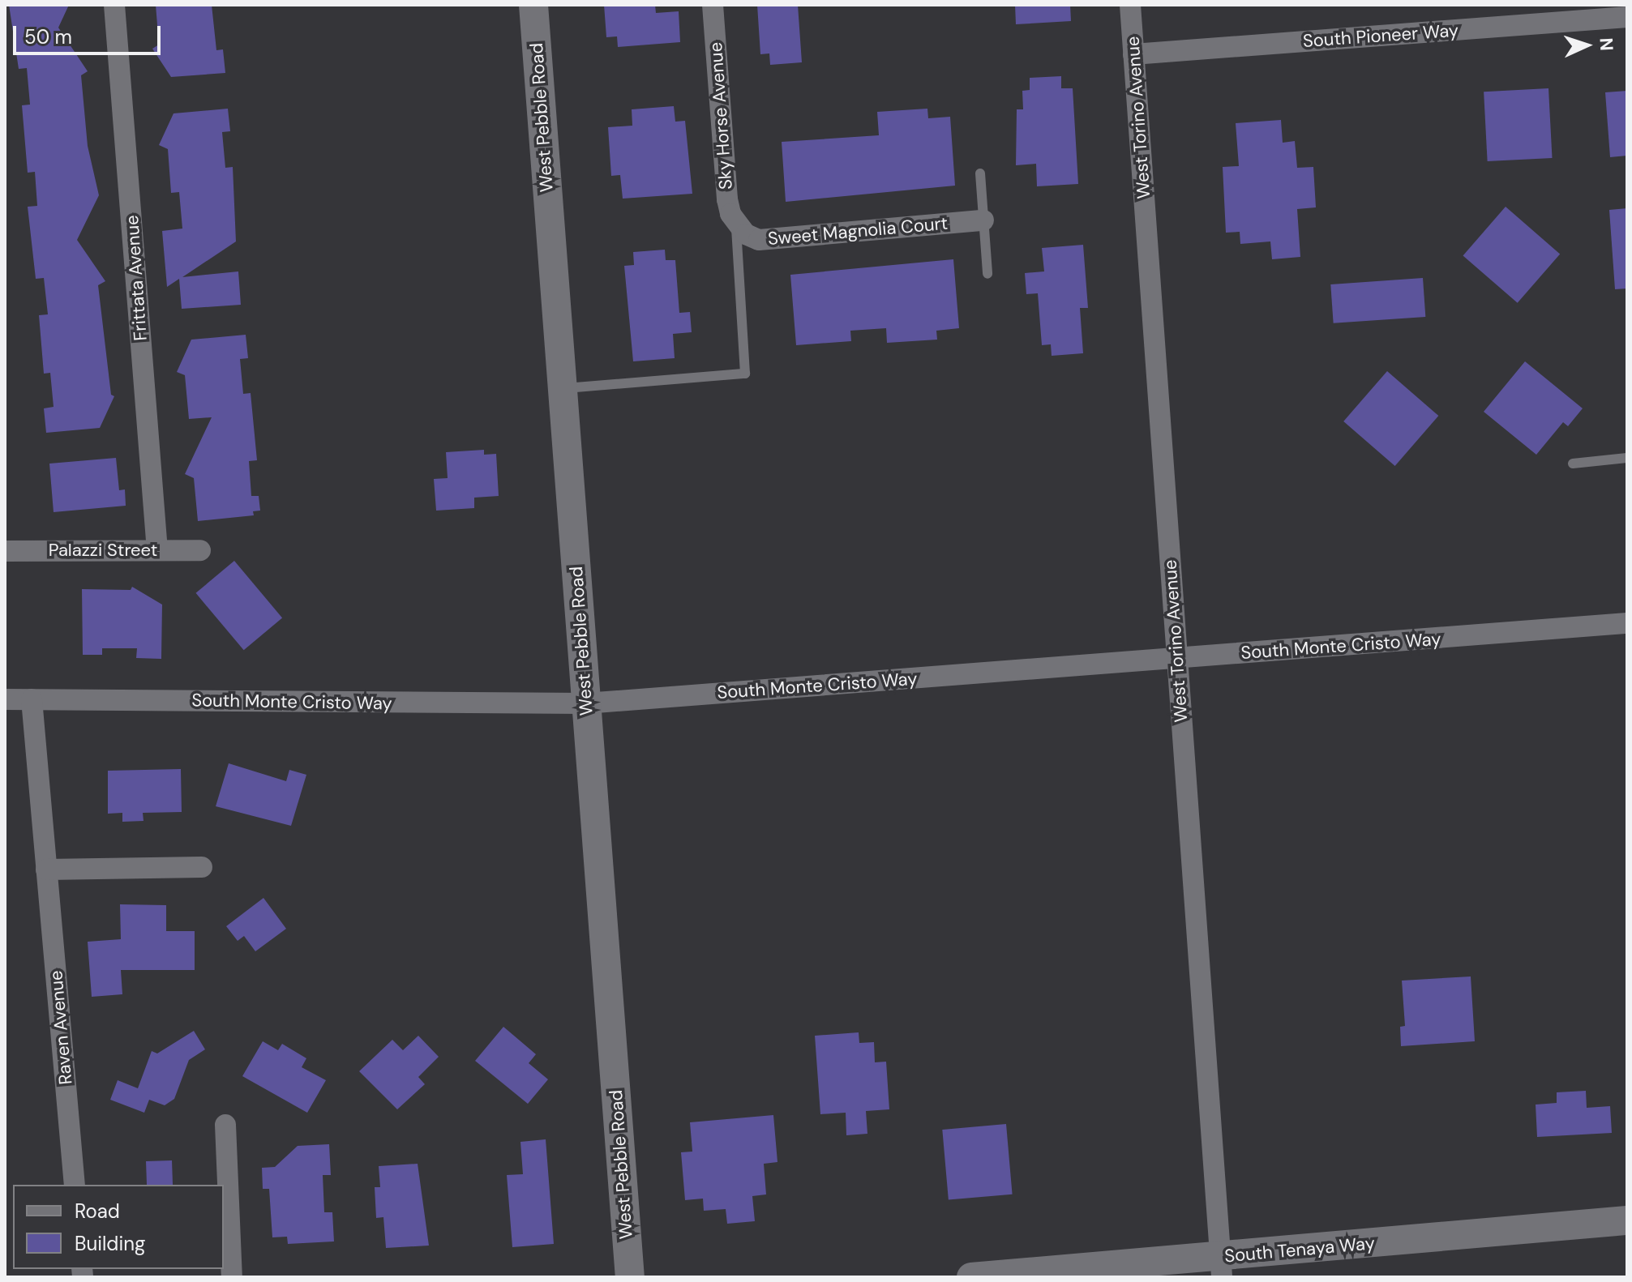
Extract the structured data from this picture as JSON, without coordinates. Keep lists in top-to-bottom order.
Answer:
{
  "streets": {
    "street": [
      "South Pioneer Way",
      "Sky Horse Avenue",
      "West Pebble Road",
      "West Torino Avenue",
      "Sweet Magnolia Court",
      "Frittata Avenue",
      "Palazzi Street",
      "South Monte Cristo Way",
      "Raven Avenue",
      "South Tenaya Way"
    ]
  },
  "crossings": [
    ["South Pioneer Way", "West Torino Avenue"],
    ["Sky Horse Avenue", "Sweet Magnolia Court"],
    ["West Pebble Road", "South Monte Cristo Way"],
    ["West Torino Avenue", "South Monte Cristo Way"],
    ["West Torino Avenue", "South Tenaya Way"],
    ["Frittata Avenue", "Palazzi Street"],
    ["South Monte Cristo Way", "Raven Avenue"]
  ],
  "legend": ["Road", "Building"],
  "scale_bar": "50 m",
  "north": "right"
}
